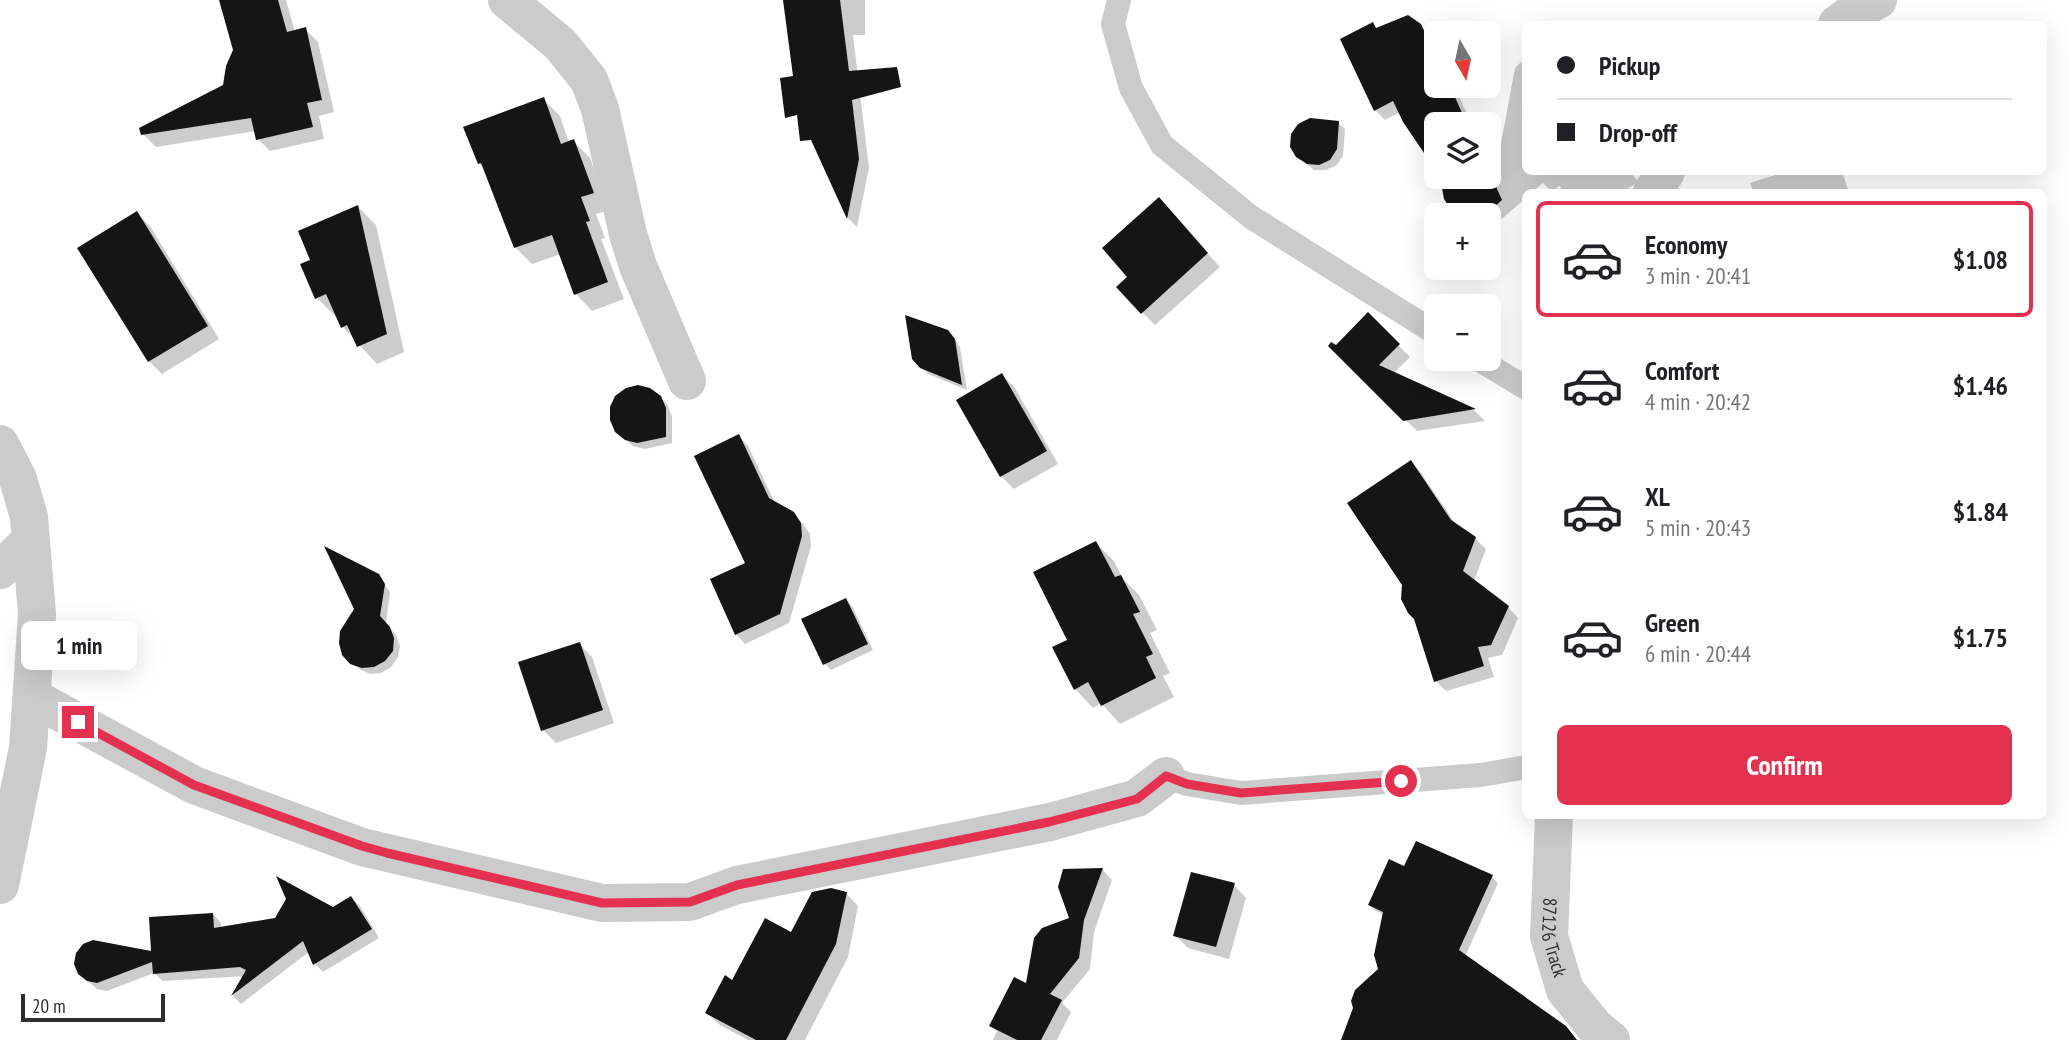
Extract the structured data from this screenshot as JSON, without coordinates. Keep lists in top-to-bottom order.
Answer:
{
  "streets": {
    "street": ["87126 Track"]
  },
  "scale_bar": "20 m",
  "north": "bottom",
  "page": {
    "map_buttons": ["+", "−"],
    "banner": ["Pickup", "Drop-off"],
    "list": [
      {
        "name": "Economy",
        "note": "3 min · 20:41",
        "value": "$1.08"
      },
      {
        "name": "Comfort",
        "note": "4 min · 20:42",
        "value": "$1.46"
      },
      {
        "name": "XL",
        "note": "5 min · 20:43",
        "value": "$1.84"
      },
      {
        "name": "Green",
        "note": "6 min · 20:44",
        "value": "$1.75"
      }
    ],
    "bubble": "1 min",
    "buttons": "Confirm",
    "scale": "20 m"
  }
}
